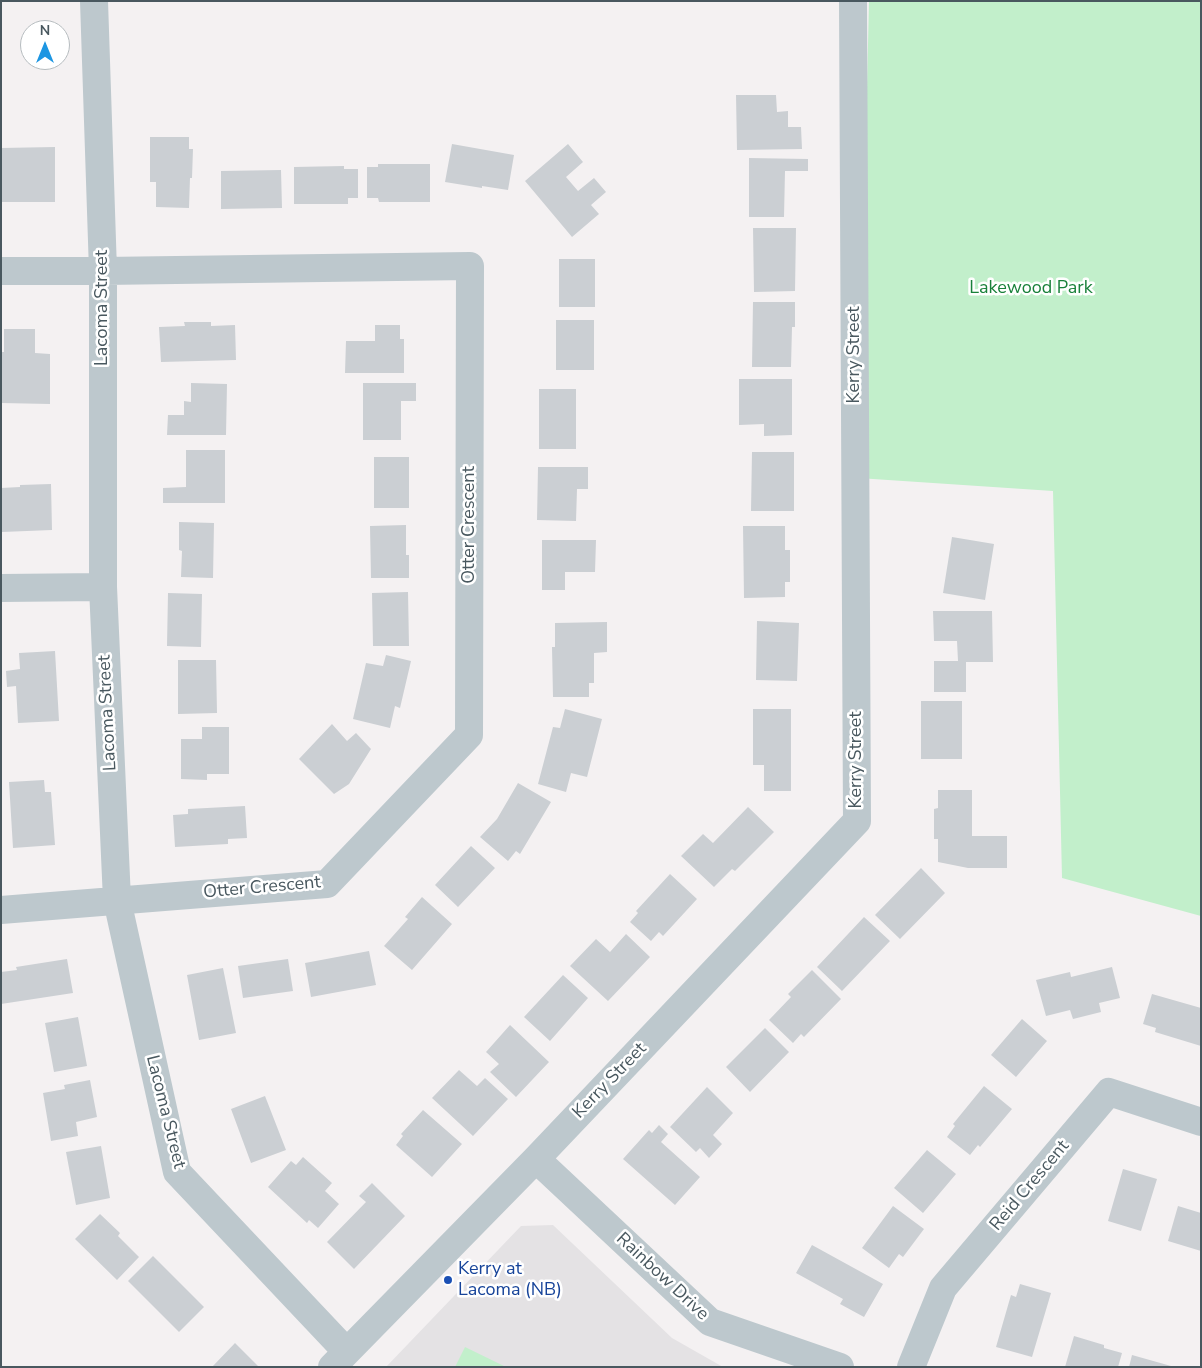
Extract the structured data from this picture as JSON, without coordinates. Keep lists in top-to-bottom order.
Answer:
{
  "streets": {
    "street": [
      "Lacoma Street",
      "Kerry Street",
      "Otter Crescent",
      "Reid Crescent",
      "Rainbow Drive"
    ]
  },
  "crossings": [
    ["Lacoma Street", "Kerry Street"],
    ["Lacoma Street", "Otter Crescent"],
    ["Kerry Street", "Rainbow Drive"]
  ],
  "parks": ["Lakewood Park"],
  "places": ["Kerry at Lacoma (NB)"],
  "north": "top"
}
